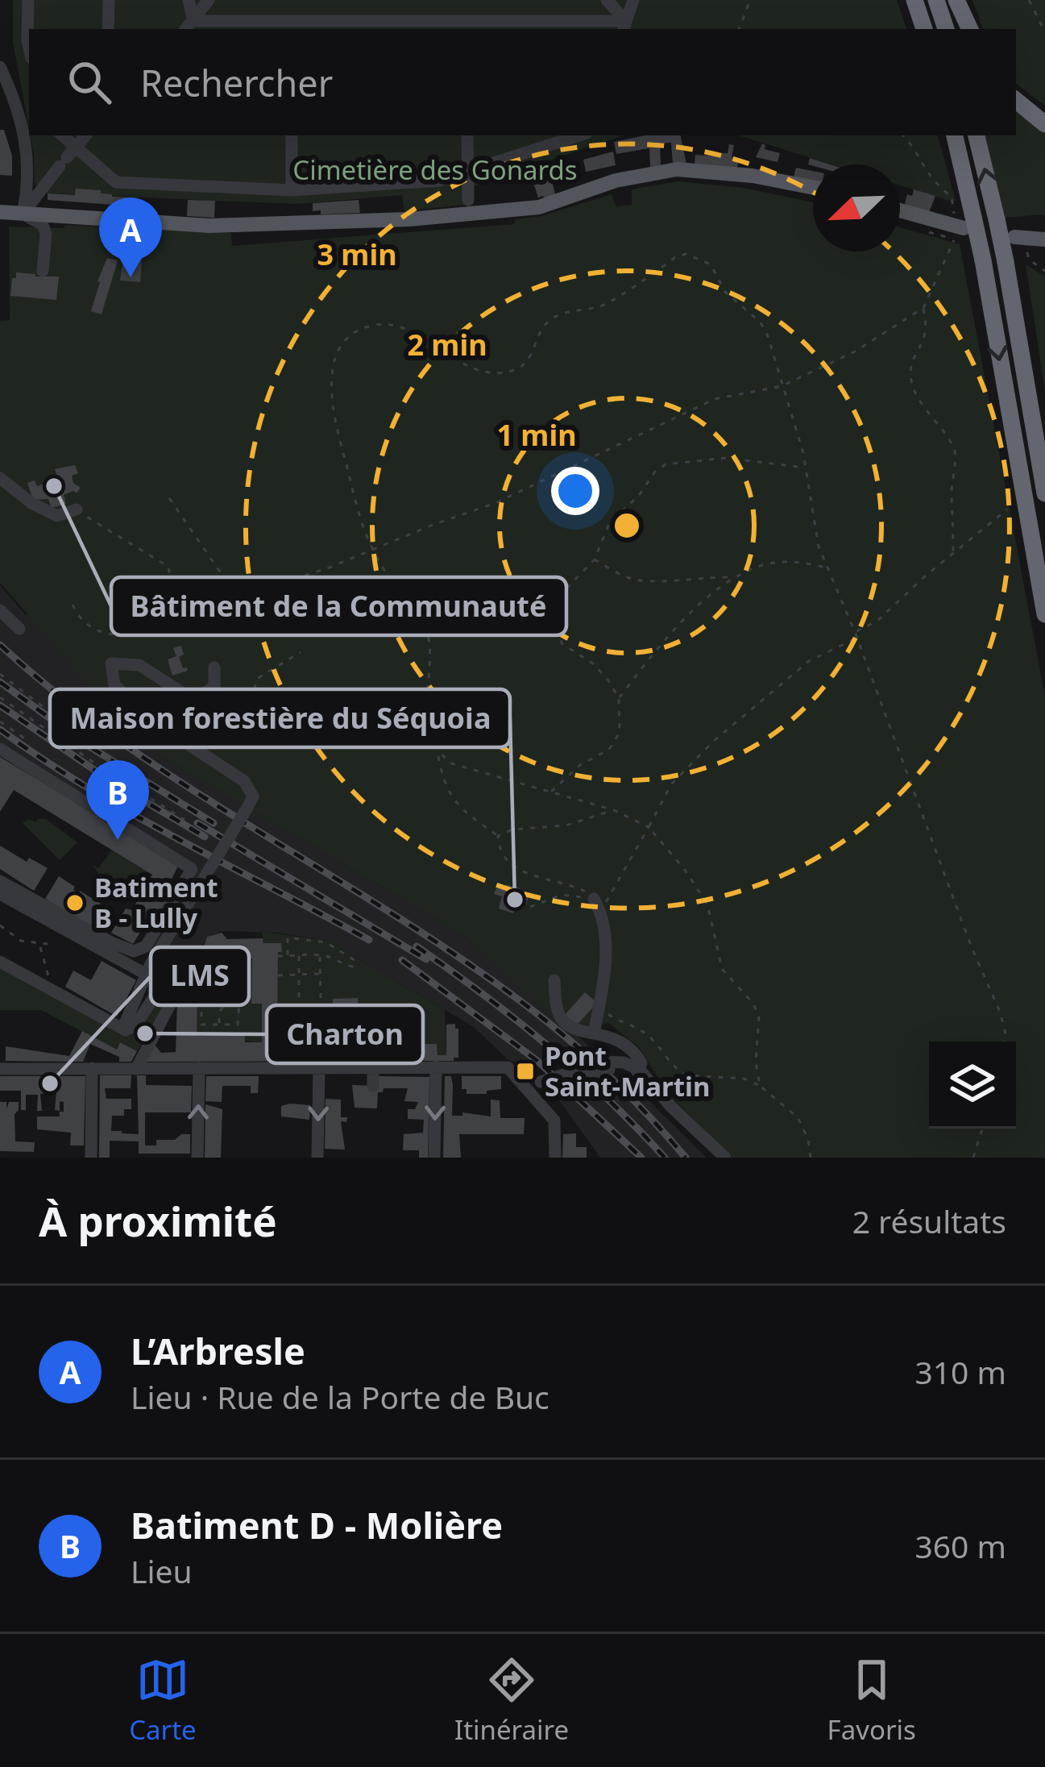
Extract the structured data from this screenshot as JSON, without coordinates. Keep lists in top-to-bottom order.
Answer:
{
  "parks": ["Cimetière des Gonards"],
  "places": {
    "other": [
      "Bâtiment de la Communauté",
      "Maison forestière du Séquoia",
      "Batiment B - Lully",
      "Charton",
      "LMS"
    ],
    "transit": ["Pont Saint-Martin"]
  },
  "north": "bottom left",
  "page": {
    "search": "Rechercher",
    "pins": ["A", "B"],
    "heading": ["À proximité", "2 résultats"],
    "list": [
      {
        "mark": "A",
        "name": "L’Arbresle",
        "note": "Lieu · Rue de la Porte de Buc",
        "value": "310 m"
      },
      {
        "mark": "B",
        "name": "Batiment D - Molière",
        "note": "Lieu",
        "value": "360 m"
      }
    ],
    "nav": ["Carte", "Itinéraire", "Favoris"]
  },
  "rings": ["3 min", "2 min", "1 min"]
}
